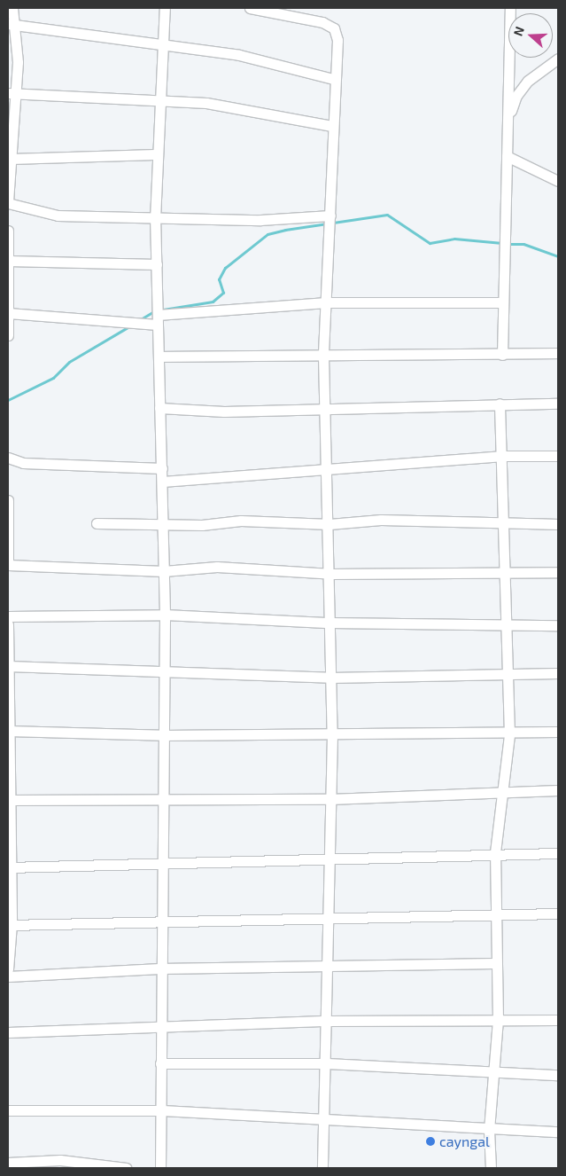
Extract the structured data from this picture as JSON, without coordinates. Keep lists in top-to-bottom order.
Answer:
{
  "places": ["cayngal"],
  "north": "left"
}
